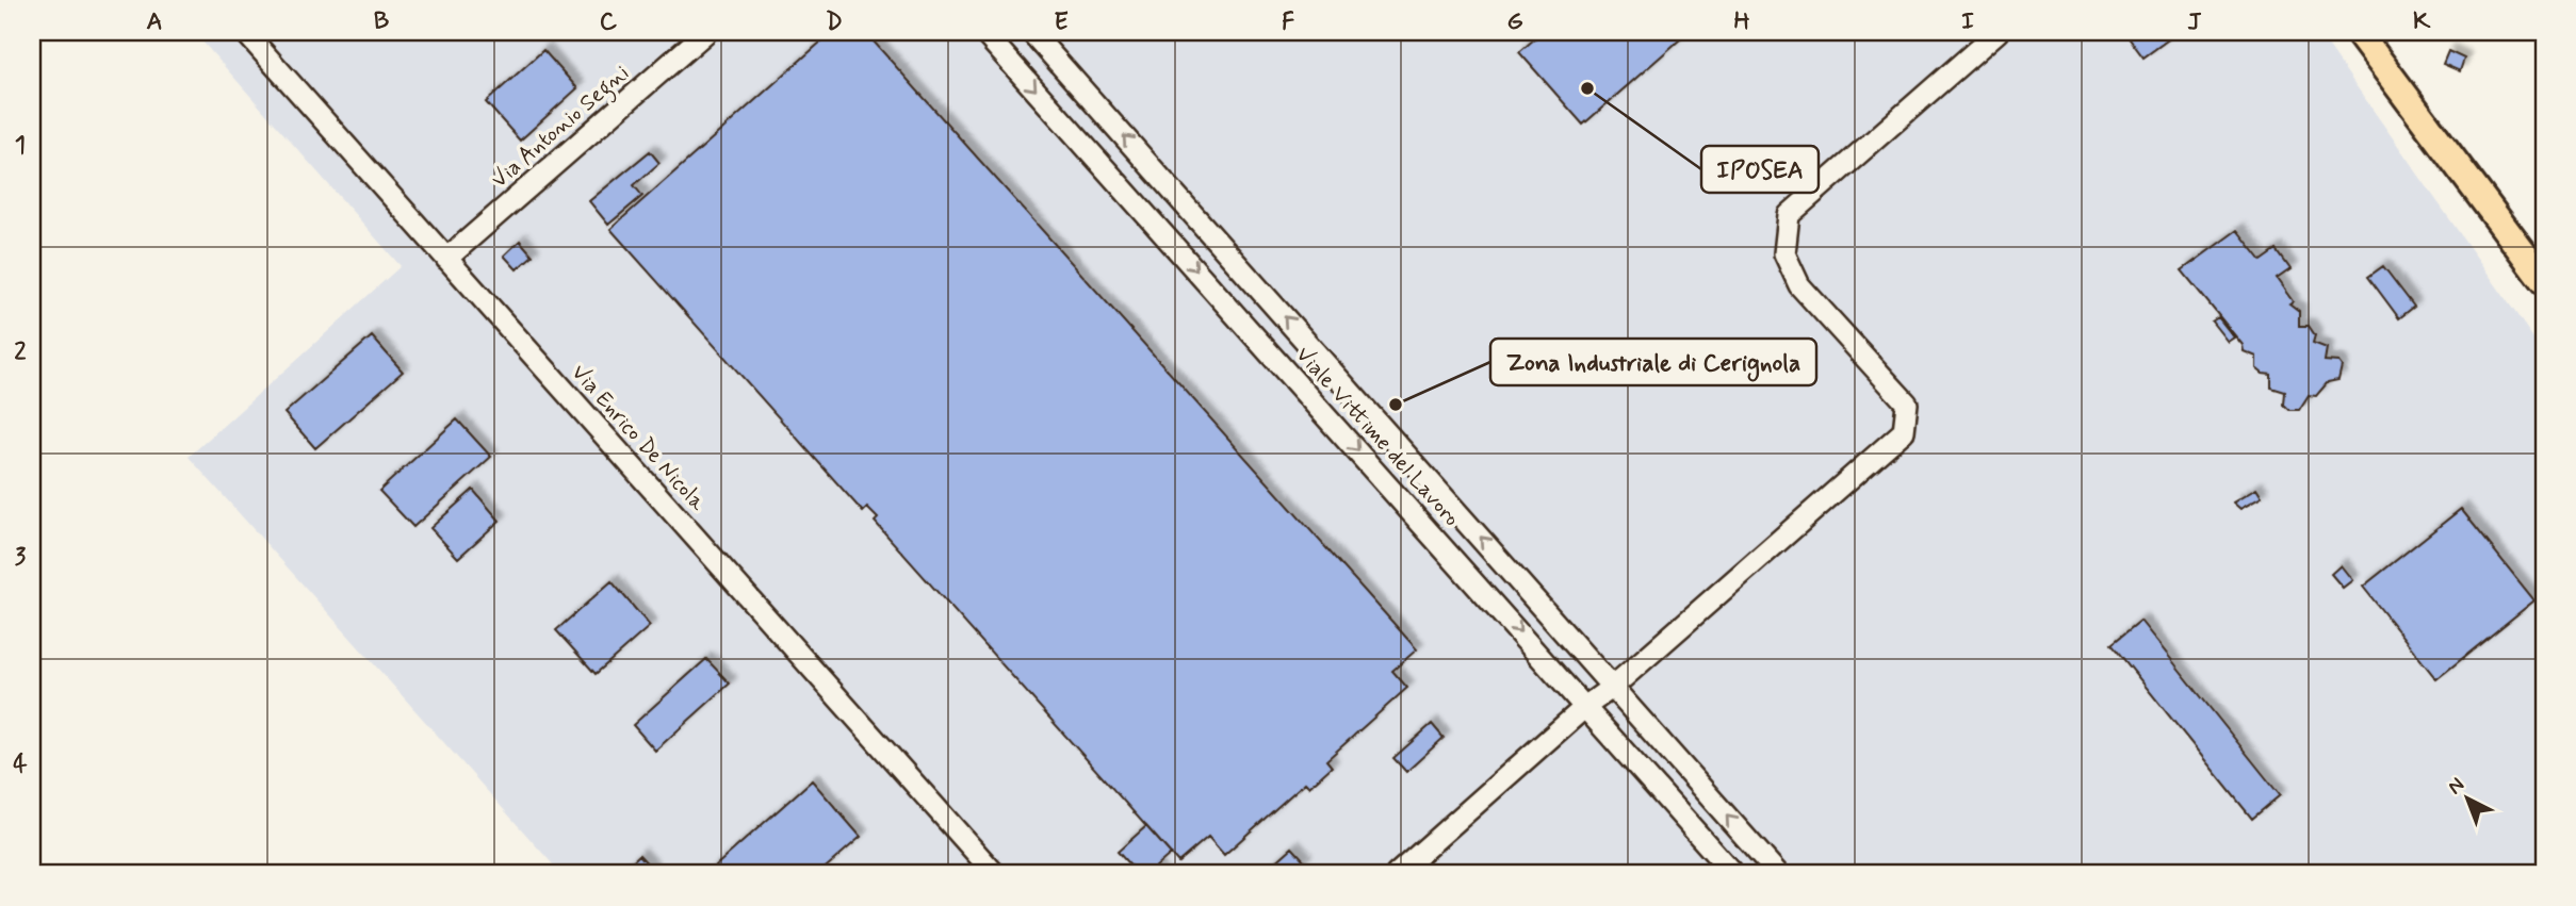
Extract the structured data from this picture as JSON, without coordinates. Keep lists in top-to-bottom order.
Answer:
{
  "streets": {
    "street": ["Via Antonio Segni", "Viale Vittime del Lavoro", "Via Enrico De Nicola"]
  },
  "crossings": [
    ["Via Antonio Segni", "Via Enrico De Nicola"]
  ],
  "places": ["IPOSEA", "Zona Industriale di Cerignola"],
  "north": "top left",
  "grid": {
    "columns": [
      "A",
      "B",
      "C",
      "D",
      "E",
      "F",
      "G",
      "H",
      "I",
      "J",
      "K"
    ],
    "rows": [
      "1",
      "2",
      "3",
      "4"
    ]
  }
}
